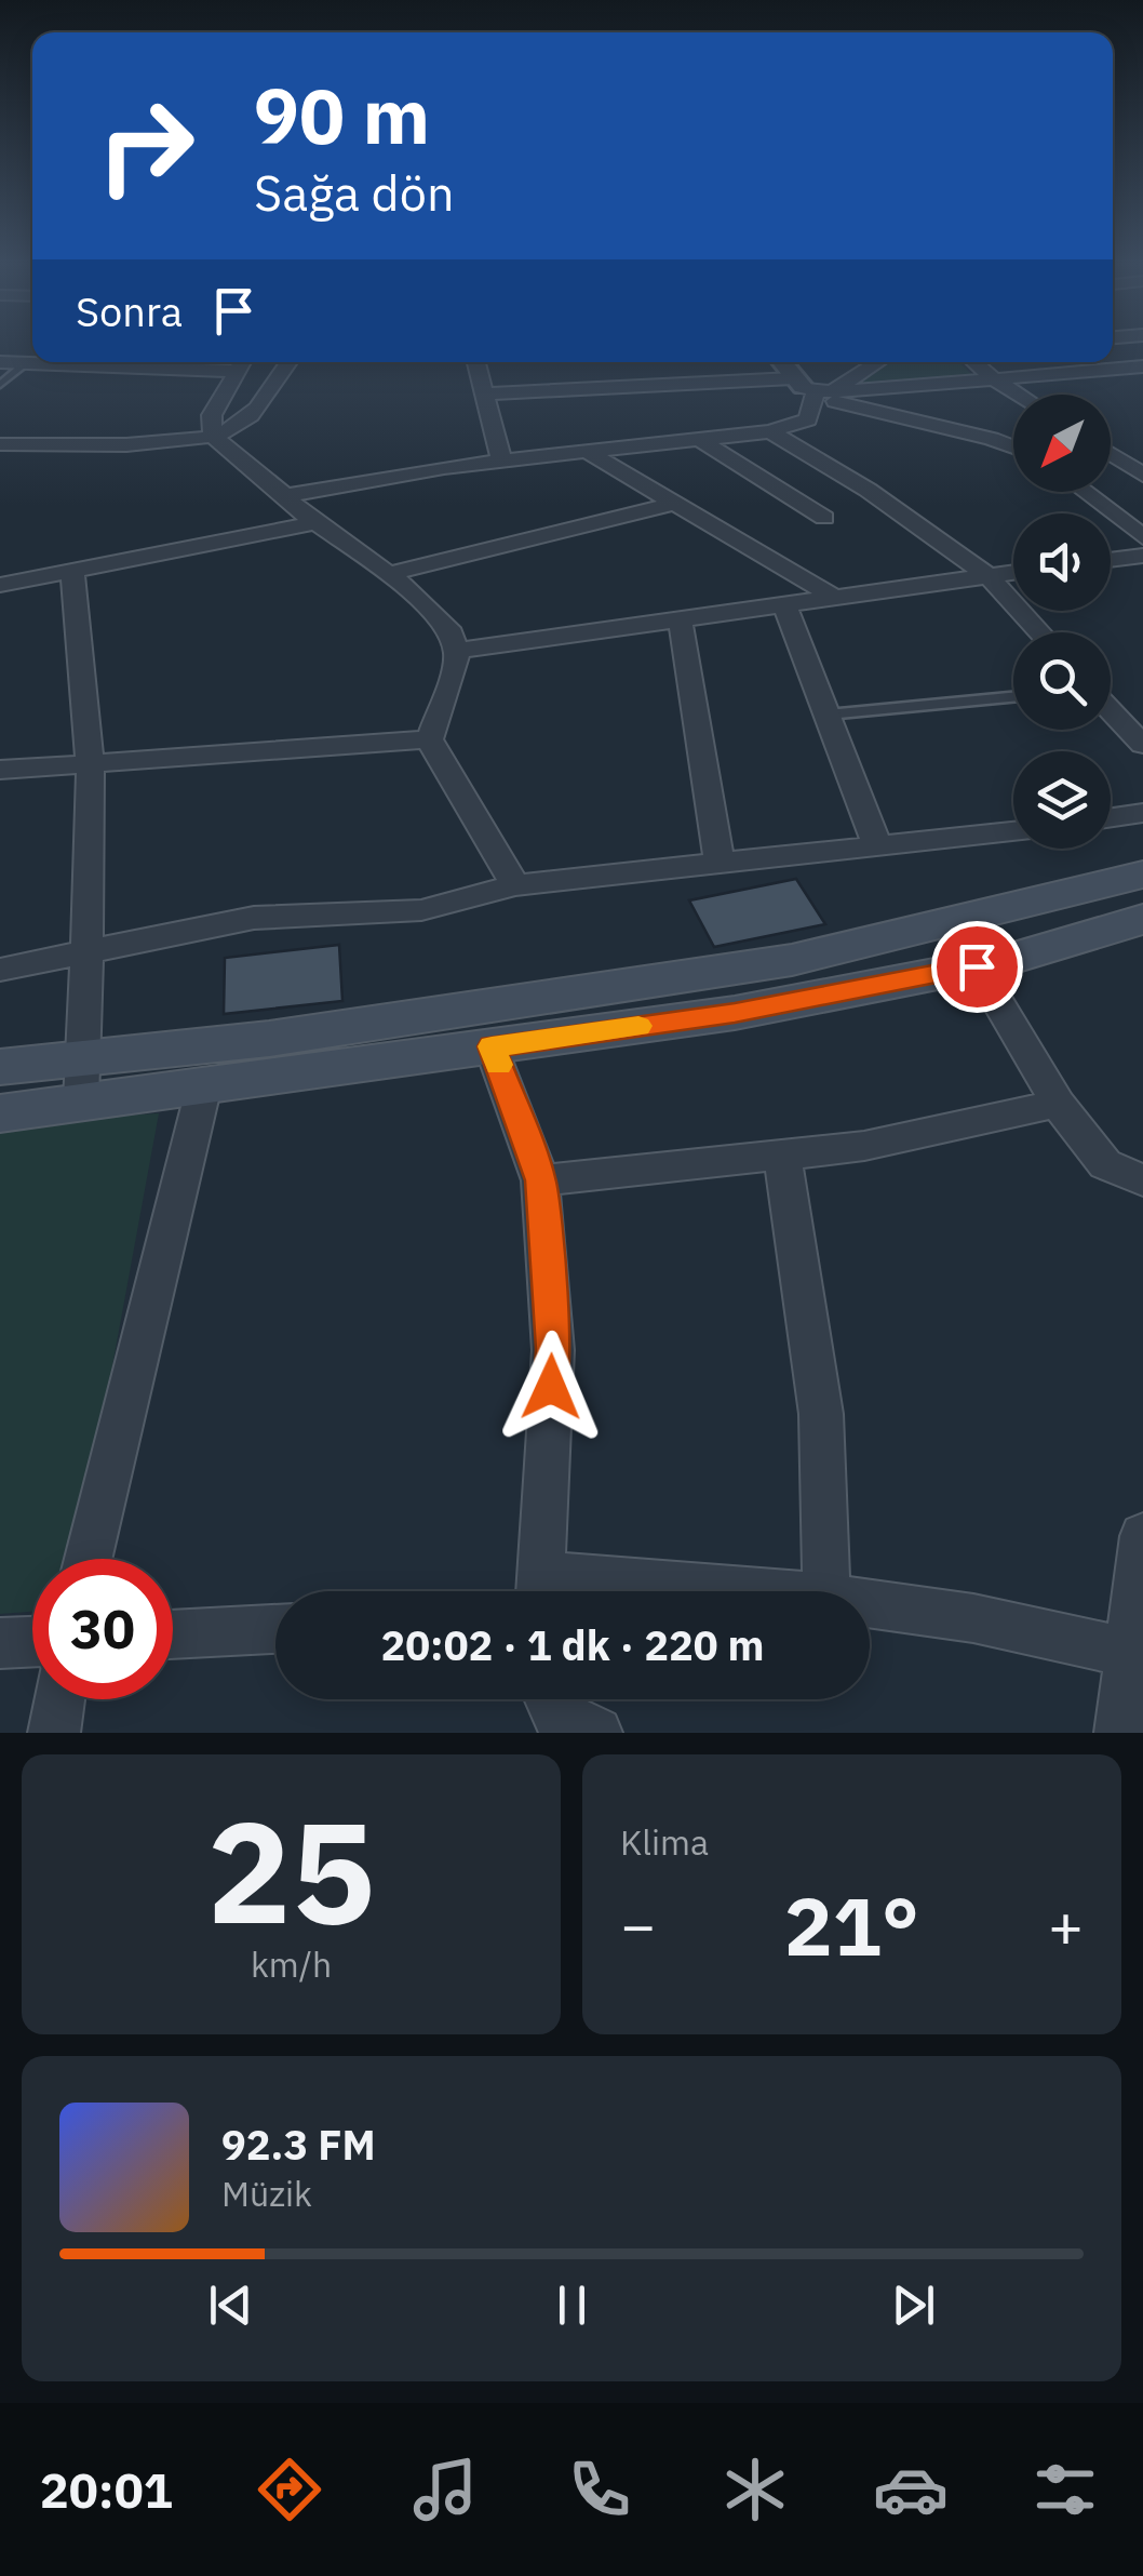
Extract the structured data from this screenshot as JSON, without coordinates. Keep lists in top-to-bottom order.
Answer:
{
  "north": "bottom left",
  "page": {
    "turn": ["90 m", "Sağa dön"],
    "then": "Sonra",
    "limit": "30",
    "trip": "20:02 · 1 dk · 220 m",
    "tile": [
      ["25", "km/h"],
      "Klima"
    ],
    "heat": ["−", "21°", "+"],
    "song": ["92.3 FM", "Müzik"],
    "tabs": "20:01"
  }
}
